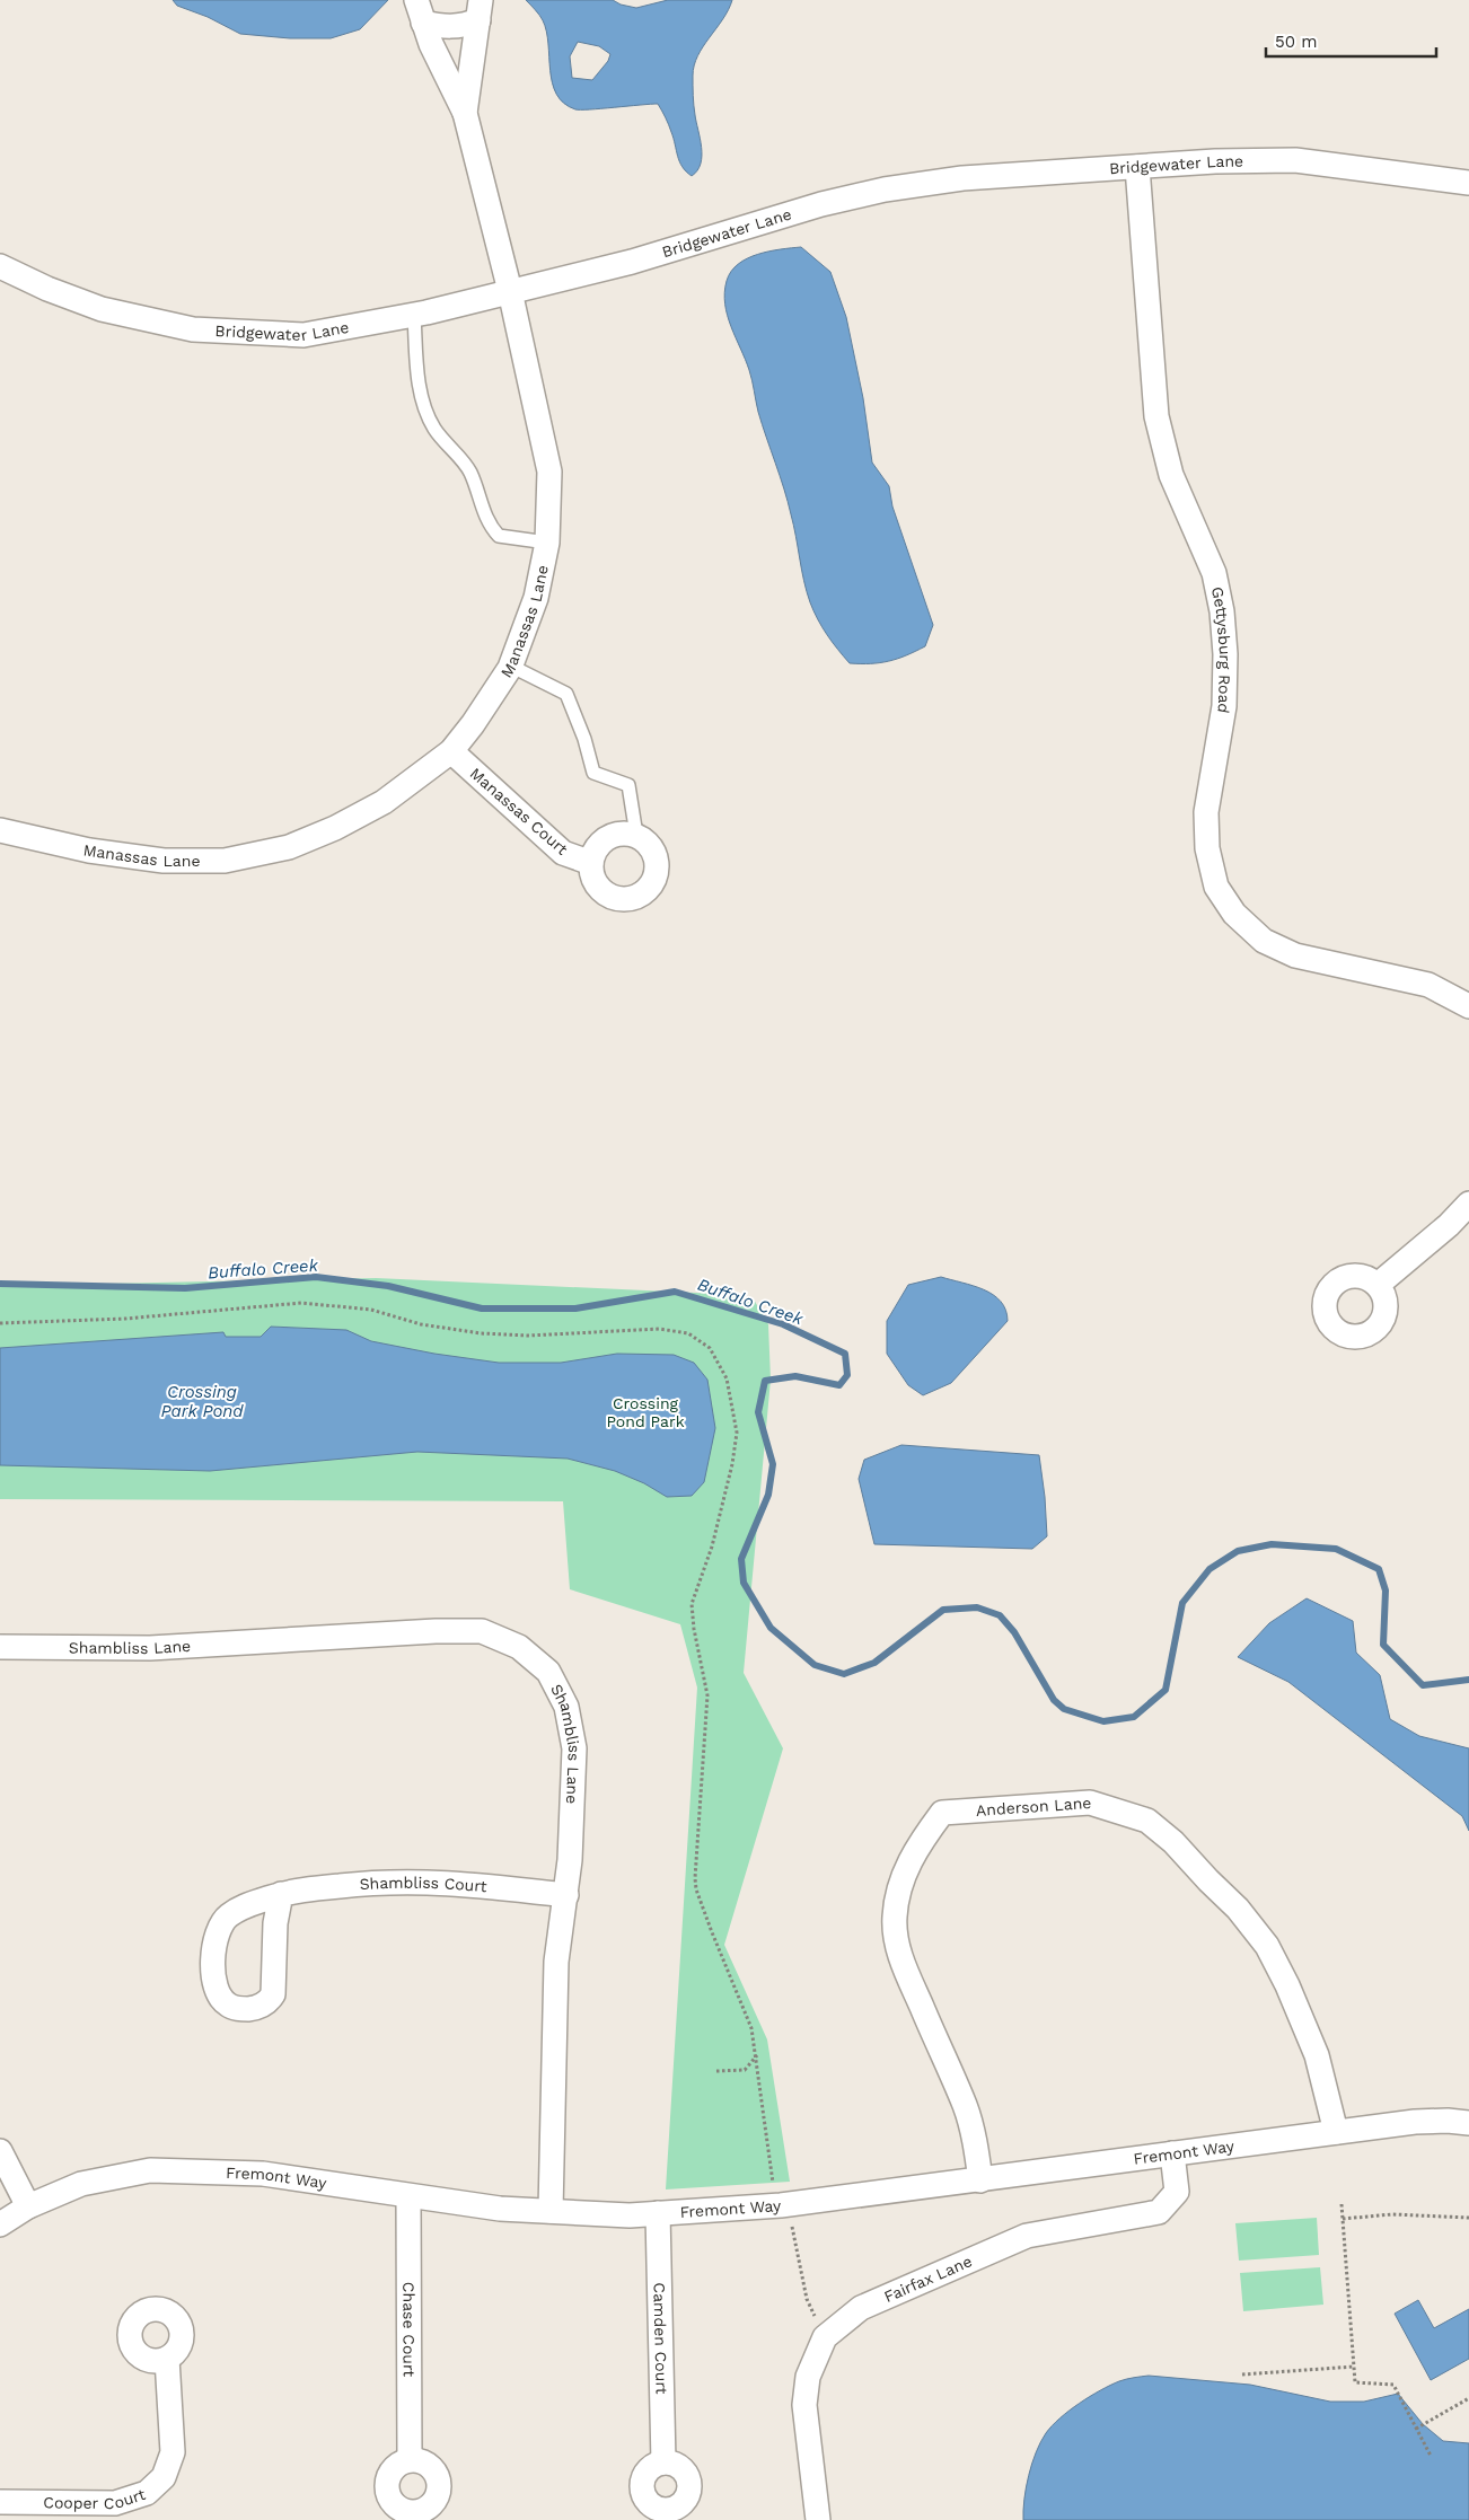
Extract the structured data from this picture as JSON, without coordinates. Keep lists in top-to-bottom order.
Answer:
{
  "streets": {
    "street": [
      "Bridgewater Lane",
      "Manassas Lane",
      "Gettysburg Road",
      "Manassas Court",
      "Shambliss Lane",
      "Anderson Lane",
      "Shambliss Court",
      "Fremont Way",
      "Fairfax Lane",
      "Chase Court",
      "Camden Court",
      "Cooper Court"
    ]
  },
  "crossings": [
    ["Bridgewater Lane", "Manassas Lane"],
    ["Bridgewater Lane", "Gettysburg Road"],
    ["Manassas Lane", "Manassas Court"],
    ["Shambliss Lane", "Shambliss Court"],
    ["Shambliss Lane", "Fremont Way"],
    ["Anderson Lane", "Fremont Way"],
    ["Fremont Way", "Fairfax Lane"],
    ["Fremont Way", "Chase Court"],
    ["Fremont Way", "Camden Court"]
  ],
  "water": ["Buffalo Creek", "Crossing Park Pond"],
  "parks": ["Crossing Pond Park"],
  "scale_bar": "50 m"
}
